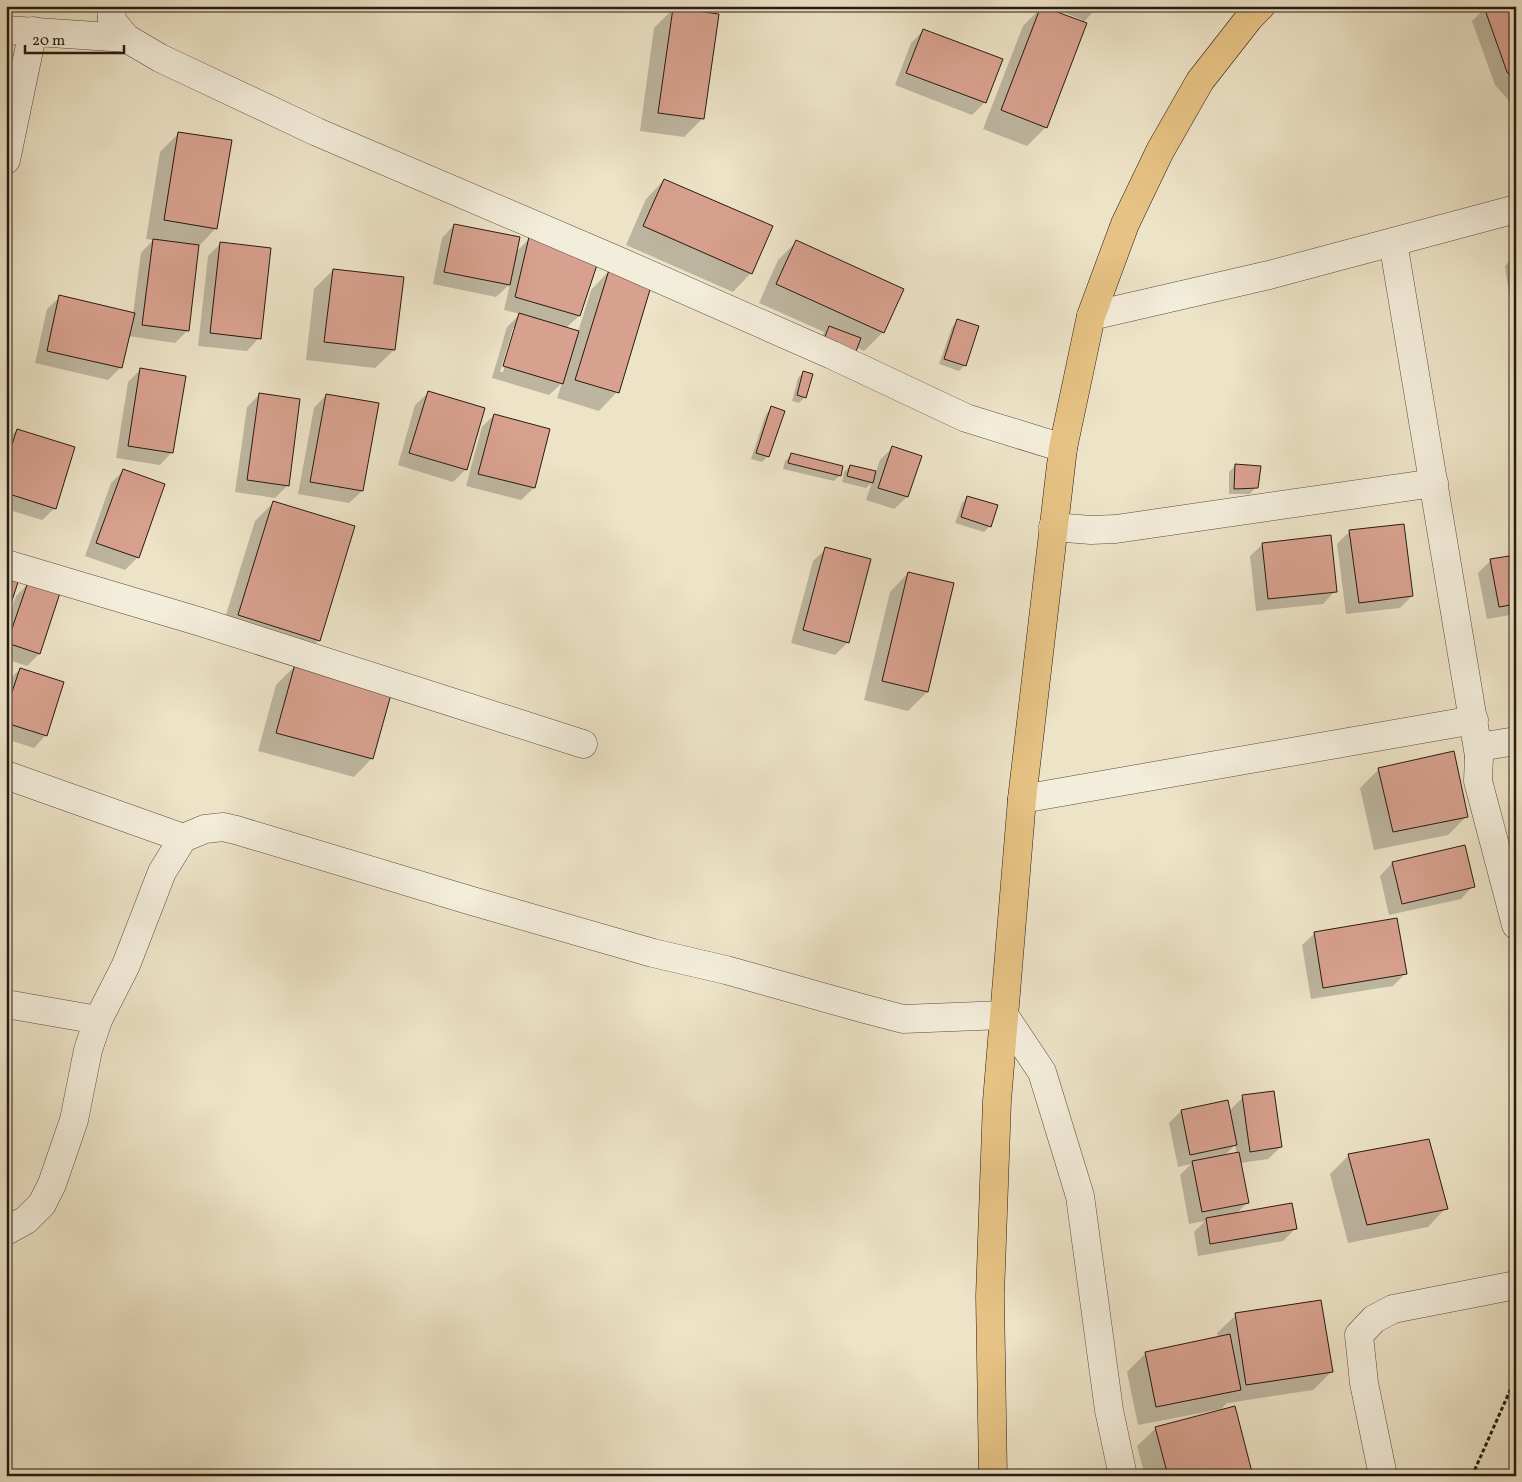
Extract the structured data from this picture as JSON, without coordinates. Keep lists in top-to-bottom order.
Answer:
{
  "scale_bar": "20 m"
}
